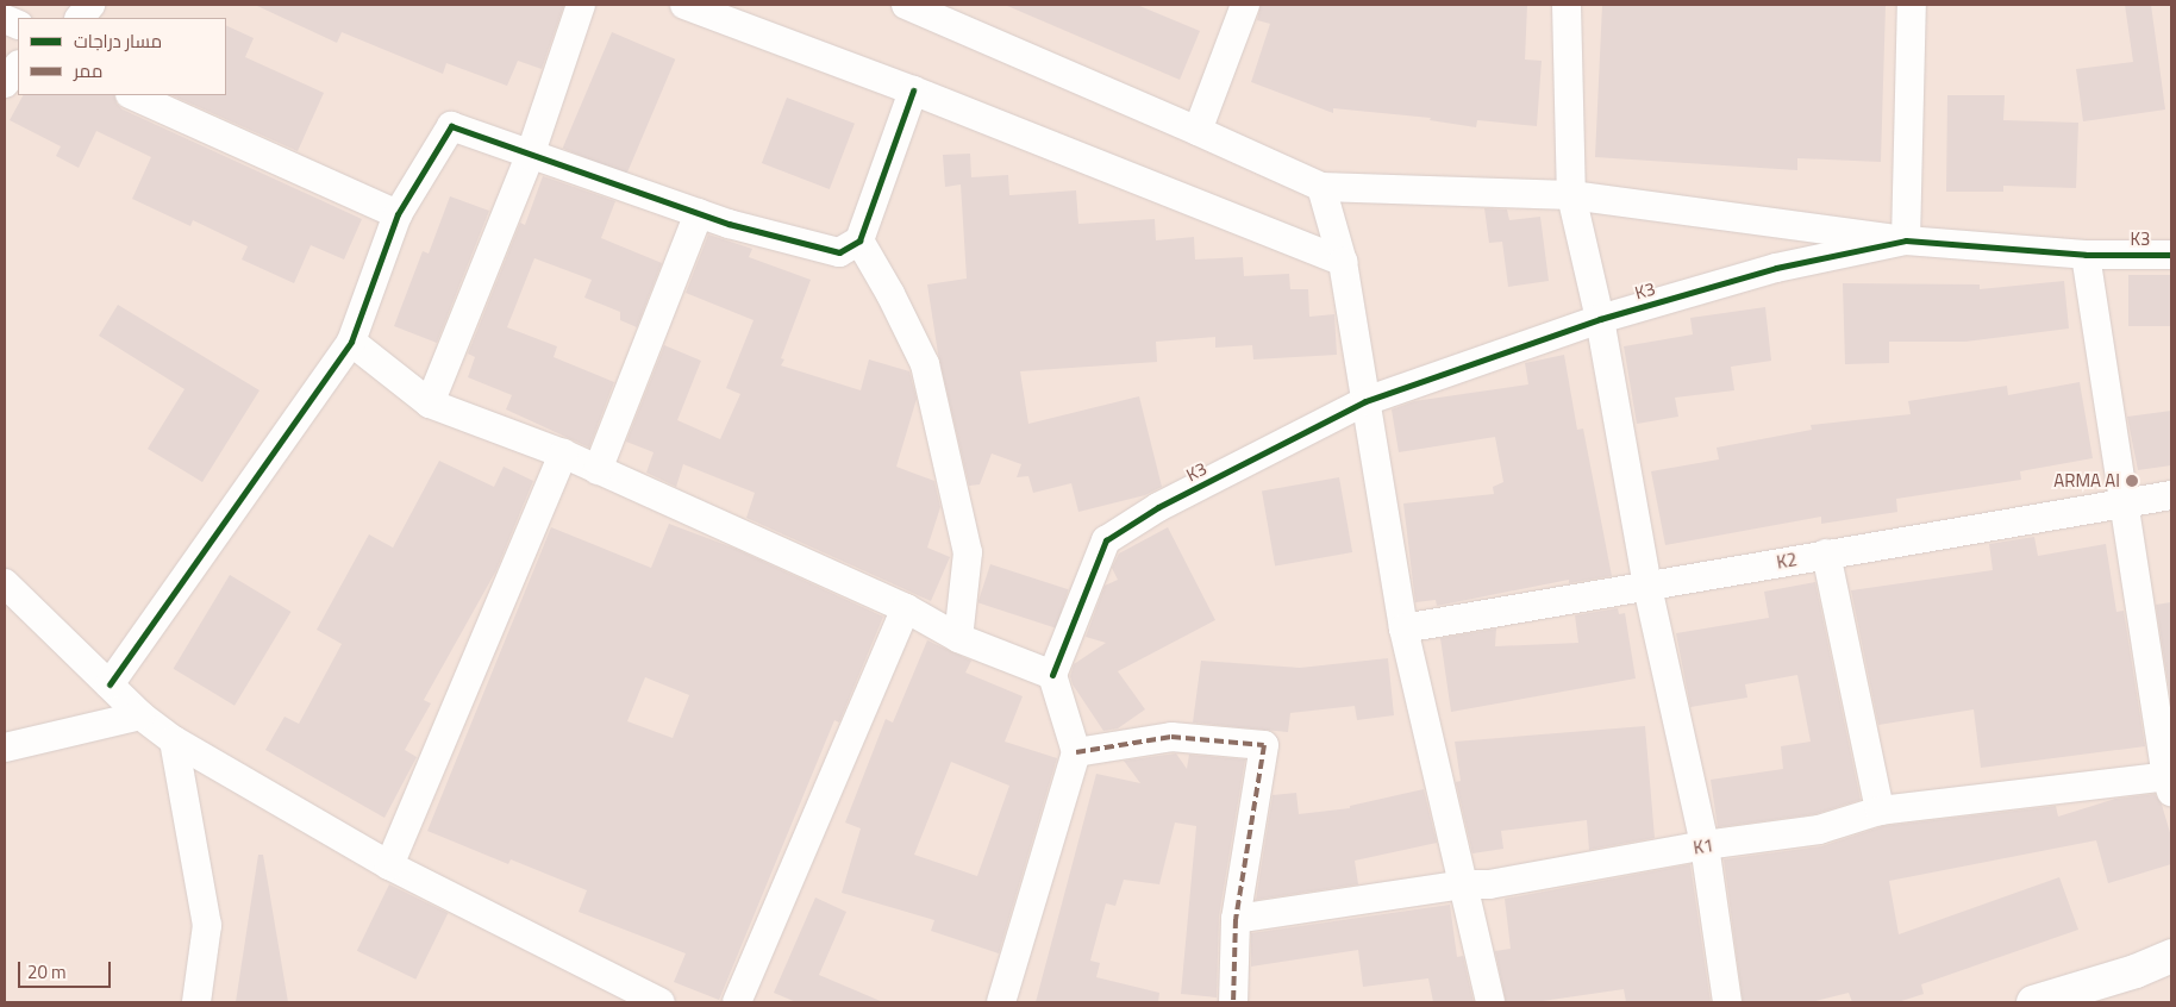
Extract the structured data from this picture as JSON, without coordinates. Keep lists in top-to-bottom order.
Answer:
{
  "streets": {
    "street": ["K3", "K2", "K1"]
  },
  "places": ["ARMA AI"],
  "legend": ["مسار دراجات", "ممر"],
  "scale_bar": "20 m"
}
